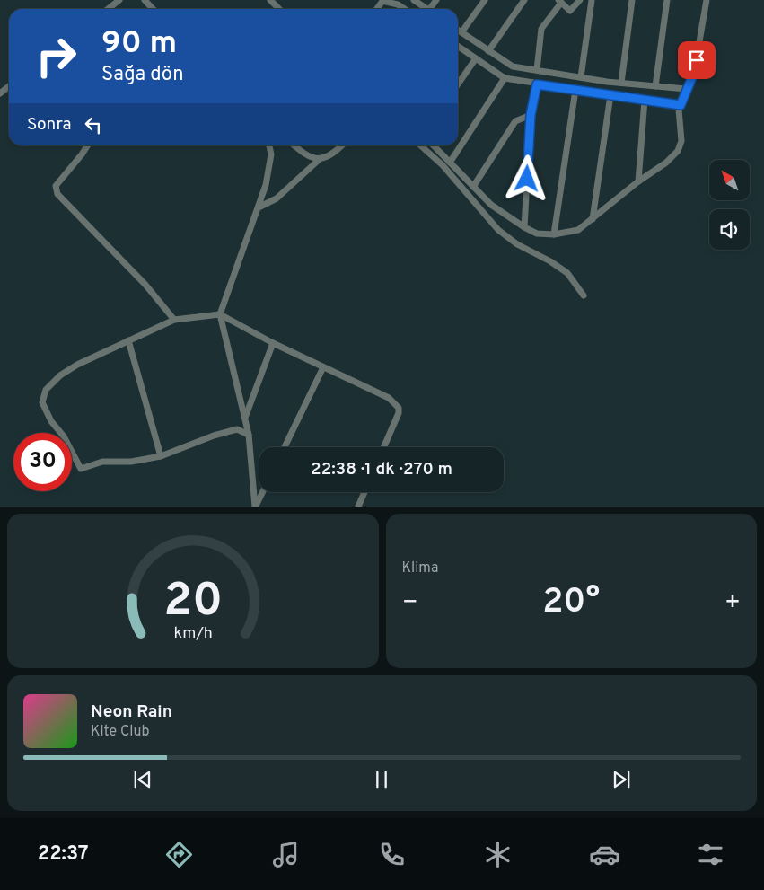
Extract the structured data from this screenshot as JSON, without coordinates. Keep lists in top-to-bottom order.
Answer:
{
  "north": "top left",
  "page": {
    "turn": ["90 m", "Sağa dön"],
    "then": "Sonra",
    "limit": "30",
    "trip": "22:38 · 1 dk · 270 m",
    "tile": "Klima",
    "heat": ["−", "20°", "+"],
    "song": ["Neon Rain", "Kite Club"],
    "tabs": "22:37",
    "gauge": ["20", "km/h"]
  }
}
